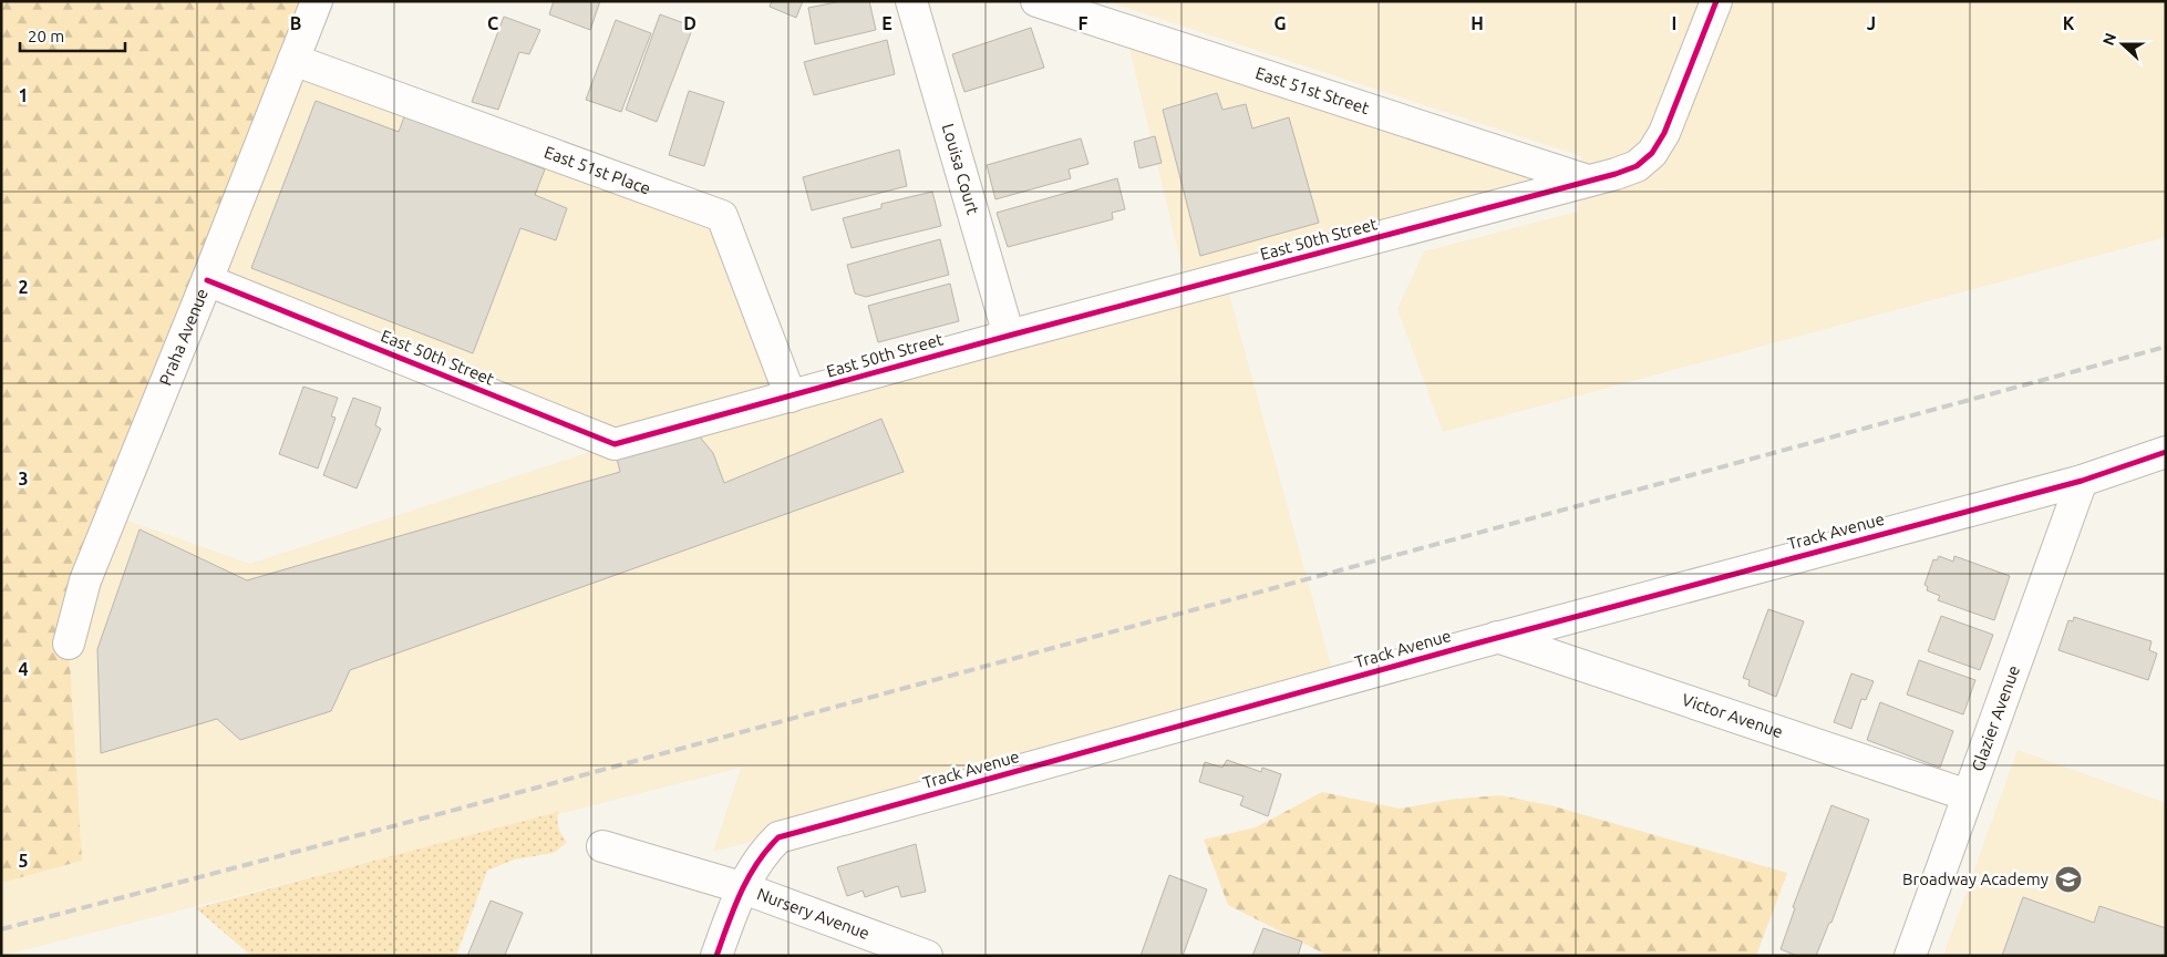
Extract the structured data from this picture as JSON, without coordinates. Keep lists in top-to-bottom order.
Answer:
{
  "streets": {
    "street": [
      "East 51st Street",
      "Louisa Court",
      "East 51st Place",
      "East 50th Street",
      "Praha Avenue",
      "Track Avenue",
      "Victor Avenue",
      "Glazier Avenue",
      "Nursery Avenue"
    ]
  },
  "crossings": [
    ["East 51st Street", "East 50th Street"],
    ["Louisa Court", "East 50th Street"],
    ["East 51st Place", "East 50th Street"],
    ["East 51st Place", "Praha Avenue"],
    ["East 50th Street", "Praha Avenue"],
    ["Track Avenue", "Victor Avenue"],
    ["Track Avenue", "Glazier Avenue"],
    ["Track Avenue", "Nursery Avenue"],
    ["Victor Avenue", "Glazier Avenue"]
  ],
  "places": {
    "school or university": ["Broadway Academy"]
  },
  "scale_bar": "20 m",
  "north": "left",
  "grid": {
    "columns": [
      "B",
      "C",
      "D",
      "E",
      "F",
      "G",
      "H",
      "I",
      "J",
      "K"
    ],
    "rows": [
      "1",
      "2",
      "3",
      "4",
      "5"
    ]
  }
}
